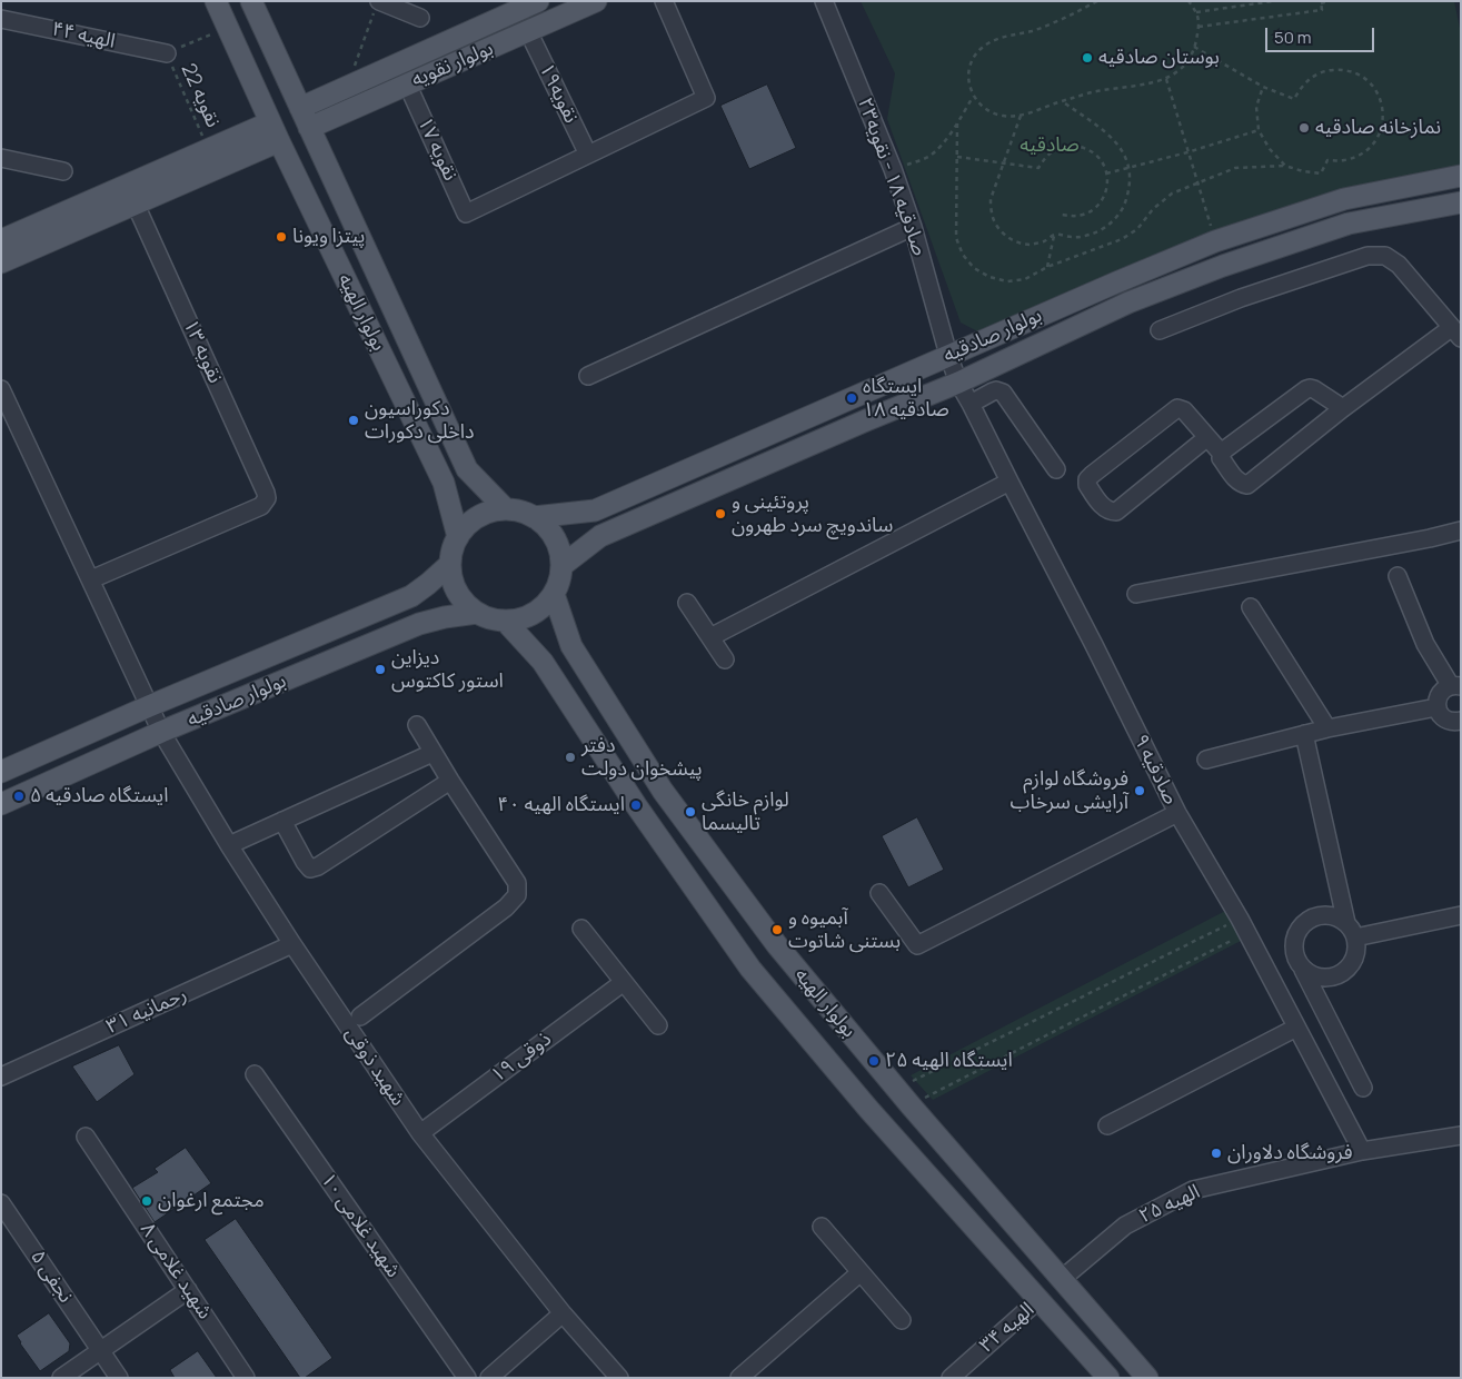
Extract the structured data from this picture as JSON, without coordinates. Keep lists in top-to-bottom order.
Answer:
{
  "streets": {
    "main road": ["بولوار نقویه", "بولوار الهیه", "بولوار صادقیه"],
    "street": [
      "الهیه ۴۴",
      "نقویه۱۹",
      "نقویه ۱۷",
      "صادقیه ۱۸ - نقویه۲۳",
      "نقویه ۱۳",
      "صادقیه ۹",
      "رحمانیه ۳۱",
      "ذوقی ۱۹",
      "شهید ذوقی",
      "الهیه ۲۵",
      "شهید غلامی ۱۰",
      "شهید غلامی ۸",
      "نجفی ۵",
      "الهیه ۳۴"
    ],
    "path": ["نقویه 22"]
  },
  "crossings": [
    ["الهیه ۴۴", "نقویه 22"],
    ["بولوار نقویه", "نقویه۱۹"],
    ["بولوار نقویه", "نقویه ۱۷"],
    ["بولوار نقویه", "بولوار الهیه"],
    ["نقویه۱۹", "نقویه ۱۷"],
    ["صادقیه ۱۸ - نقویه۲۳", "بولوار صادقیه"],
    ["صادقیه ۱۸ - نقویه۲۳", "صادقیه ۹"],
    ["بولوار الهیه", "بولوار صادقیه"],
    ["بولوار الهیه", "الهیه ۲۵"],
    ["بولوار الهیه", "الهیه ۳۴"],
    ["بولوار صادقیه", "صادقیه ۹"],
    ["بولوار صادقیه", "شهید ذوقی"],
    ["نقویه ۱۳", "شهید ذوقی"],
    ["صادقیه ۹", "الهیه ۲۵"],
    ["رحمانیه ۳۱", "شهید ذوقی"],
    ["ذوقی ۱۹", "شهید ذوقی"]
  ],
  "parks": ["صادقیه"],
  "places": [
    "بوستان صادقیه",
    "نمازخانه صادقیه",
    "پیتزا ویونا",
    "ایستگاه صادقیه ۱۸",
    "دکوراسیون داخلی دکورات",
    "پروتئینی و ساندویچ سرد طهرون",
    "دیزاین استور کاکتوس",
    "دفتر پیشخوان دولت",
    "فروشگاه لوازم آرایشی سرخاب",
    "ایستگاه صادقیه ۵",
    "ایستگاه الهیه ۴۰",
    "لوازم خانگی تالیسما",
    "آبمیوه و بستنی شاتوت",
    "ایستگاه الهیه ۲۵",
    "فروشگاه دلاوران",
    "مجتمع ارغوان"
  ],
  "scale_bar": "50 m"
}
